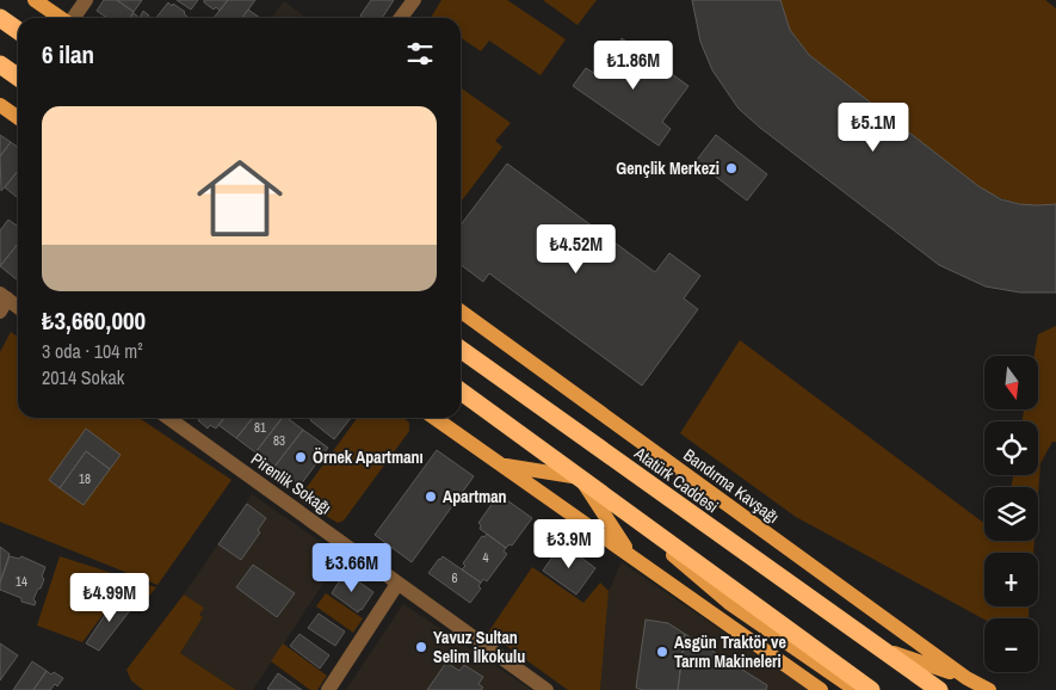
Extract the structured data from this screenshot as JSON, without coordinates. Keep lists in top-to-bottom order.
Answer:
{
  "streets": {
    "highway": ["Atatürk Caddesi"],
    "main road": ["Bandırma Kavşağı"],
    "street": ["Pirenlik Sokağı"]
  },
  "places": [
    "Gençlik Merkezi",
    "Örnek Apartmanı",
    "Apartman",
    "Yavuz Sultan Selim İlkokulu",
    "Asgün Traktör ve Tarım Makineleri"
  ],
  "house_numbers": [
    "81",
    "83",
    "18",
    "4",
    "6",
    "14"
  ],
  "north": "bottom",
  "page": {
    "heading": "6 ilan",
    "price": [
      "₺1.86M",
      "₺5.1M",
      "₺4.52M",
      "₺3.9M",
      "₺3.66M",
      "₺4.99M"
    ],
    "list": [
      {
        "name": "₺3,660,000",
        "note": "3 oda · 104 m² · 2014 Sokak"
      }
    ],
    "map_buttons": ["+", "−"]
  }
}
